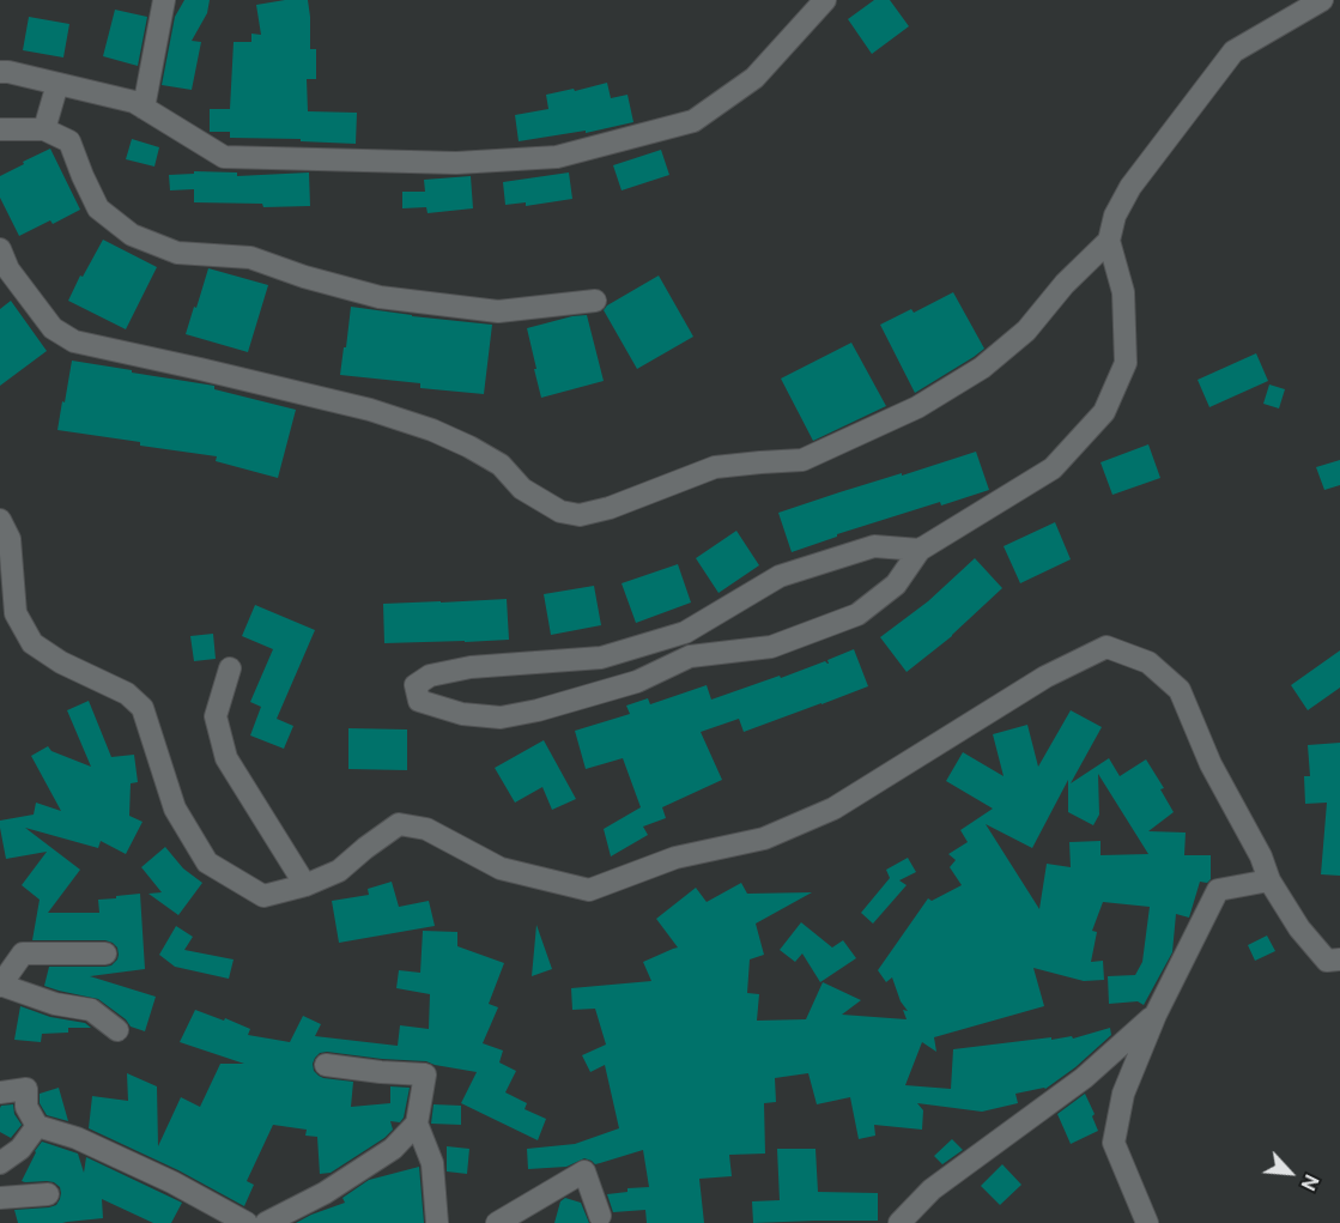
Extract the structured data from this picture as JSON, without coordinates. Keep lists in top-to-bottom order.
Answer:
{
  "north": "bottom right"
}
